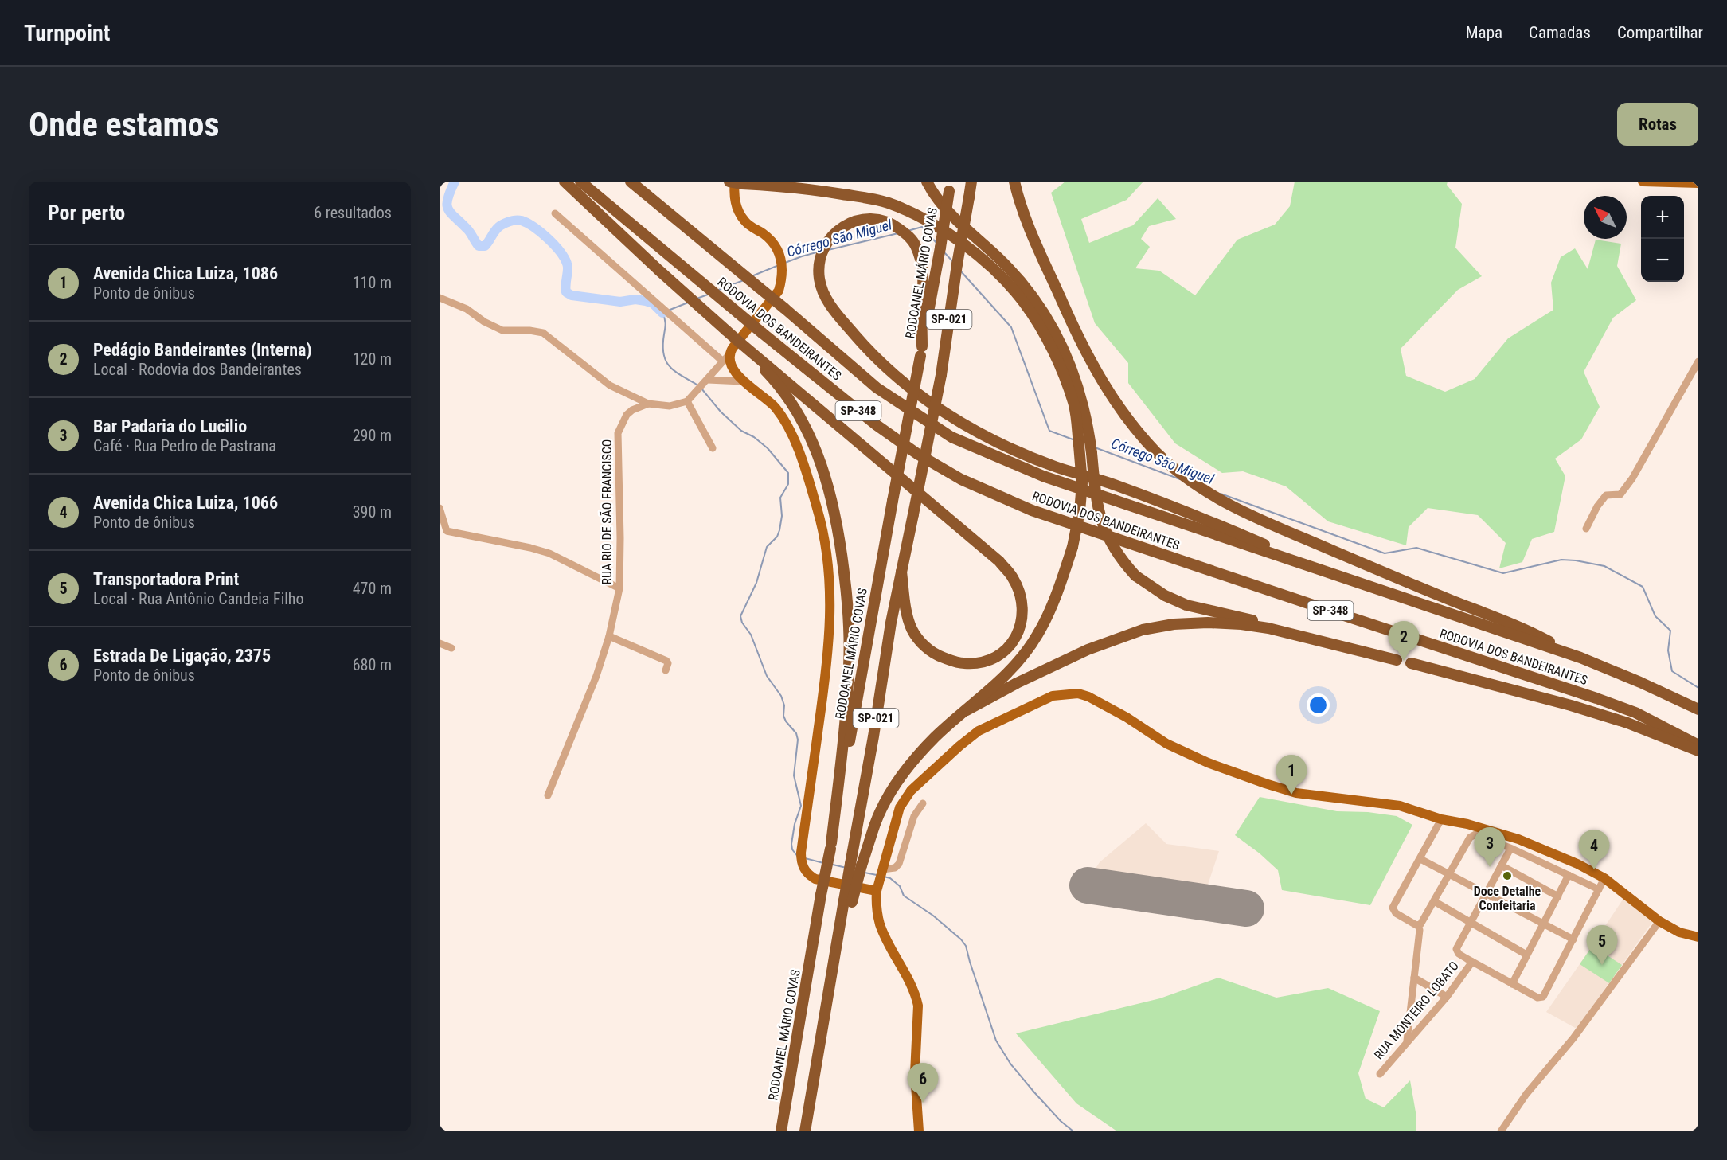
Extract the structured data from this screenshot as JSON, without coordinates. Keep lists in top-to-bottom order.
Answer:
{
  "streets": {
    "highway": [
      "RODOANEL MÁRIO COVAS",
      "SP-021",
      "RODOVIA DOS BANDEIRANTES",
      "SP-348"
    ],
    "street": ["RUA RIO DE SÃO FRANCISCO", "RUA MONTEIRO LOBATO"]
  },
  "water": ["Córrego São Miguel"],
  "places": ["Doce Detalhe Confeitaria"],
  "north": "top left",
  "page": {
    "header": "Turnpoint",
    "nav": ["Mapa", "Camadas", "Compartilhar"],
    "buttons": "Rotas",
    "title": "Onde estamos",
    "heading": ["Por perto", "6 resultados"],
    "map_buttons": ["+", "−"],
    "list": [
      {
        "mark": "1",
        "name": "Avenida Chica Luiza, 1086",
        "note": "Ponto de ônibus",
        "value": "110 m"
      },
      {
        "mark": "2",
        "name": "Pedágio Bandeirantes (Interna)",
        "note": "Local · Rodovia dos Bandeirantes",
        "value": "120 m"
      },
      {
        "mark": "3",
        "name": "Bar Padaria do Lucilio",
        "note": "Café · Rua Pedro de Pastrana",
        "value": "290 m"
      },
      {
        "mark": "4",
        "name": "Avenida Chica Luiza, 1066",
        "note": "Ponto de ônibus",
        "value": "390 m"
      },
      {
        "mark": "5",
        "name": "Transportadora Print",
        "note": "Local · Rua Antônio Candeia Filho",
        "value": "470 m"
      },
      {
        "mark": "6",
        "name": "Estrada De Ligação, 2375",
        "note": "Ponto de ônibus",
        "value": "680 m"
      }
    ],
    "pins": [
      "2",
      "1",
      "3",
      "4",
      "5",
      "6"
    ]
  }
}
